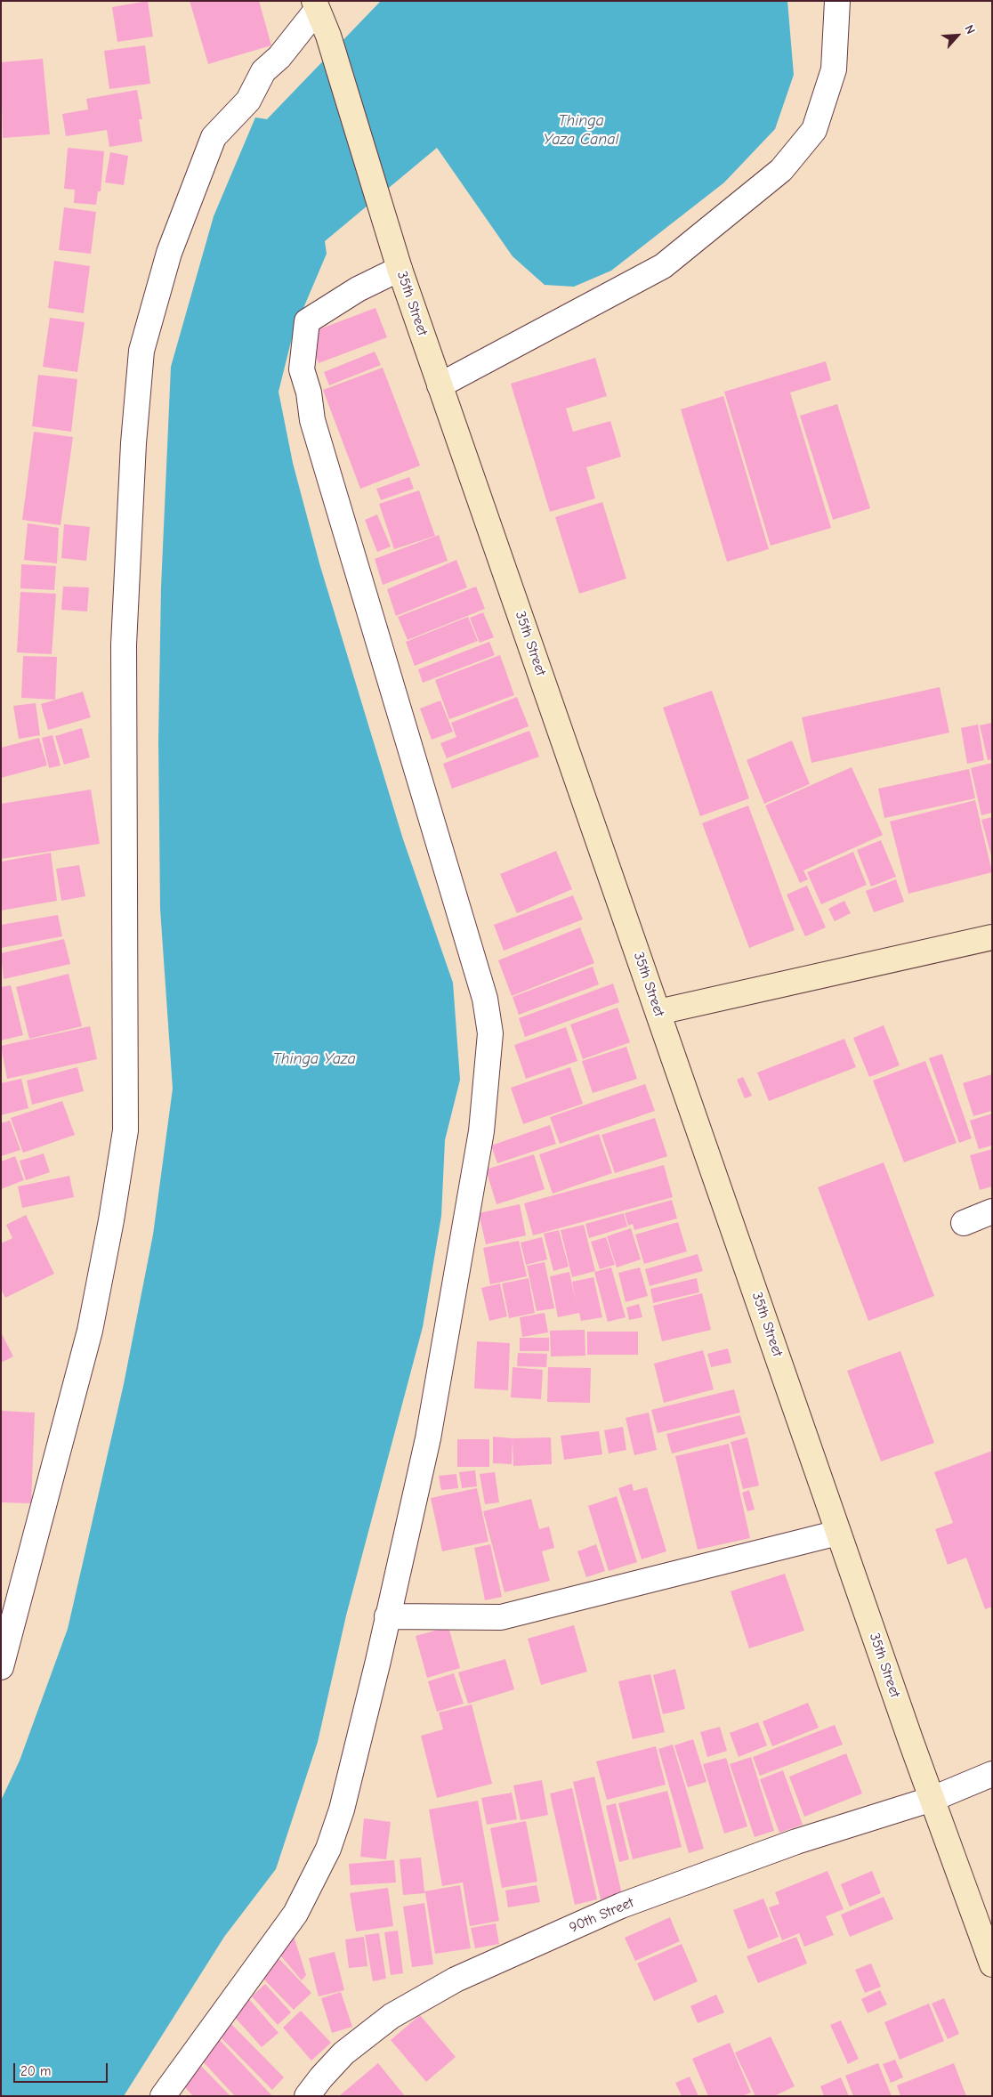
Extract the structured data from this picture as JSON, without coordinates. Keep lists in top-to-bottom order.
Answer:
{
  "streets": {
    "main road": ["35th Street"],
    "street": ["90th Street"]
  },
  "crossings": [
    ["35th Street", "90th Street"]
  ],
  "water": ["Thinga Yaza Canal", "Thinga Yaza"],
  "scale_bar": "20 m",
  "north": "top right"
}
